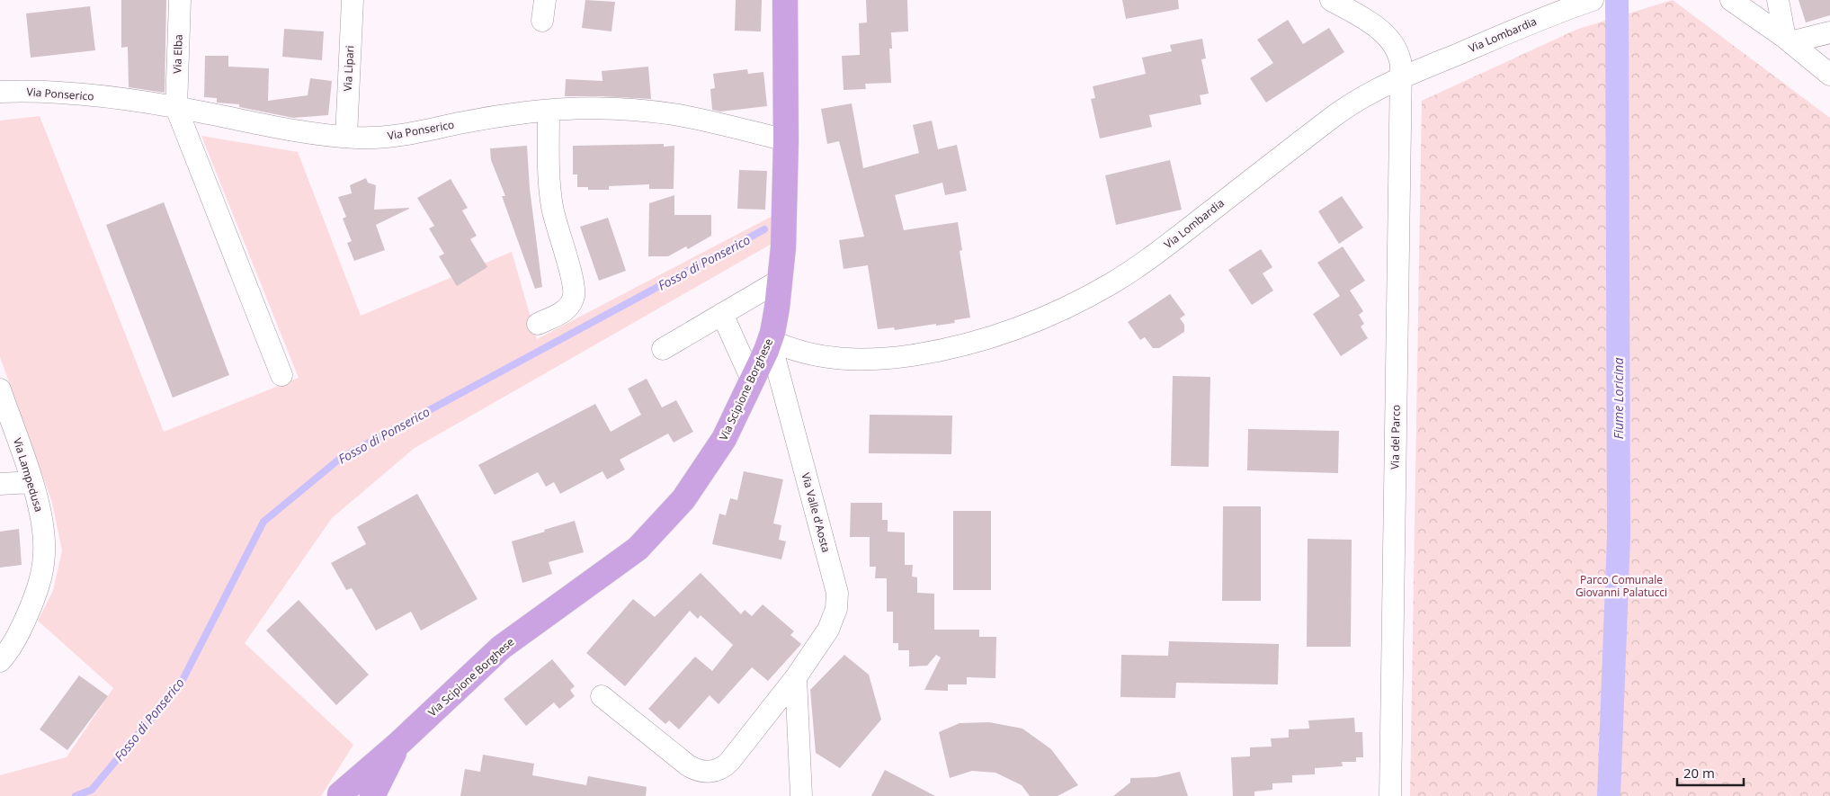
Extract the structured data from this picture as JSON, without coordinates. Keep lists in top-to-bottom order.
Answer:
{
  "streets": {
    "main road": ["Via Scipione Borghese"],
    "street": [
      "Via Lombardia",
      "Via Elba",
      "Via Lipari",
      "Via Ponserico",
      "Via del Parco",
      "Via Lampedusa",
      "Via Valle d'Aosta"
    ]
  },
  "crossings": [
    ["Via Lombardia", "Via Scipione Borghese"],
    ["Via Lombardia", "Via del Parco"],
    ["Via Lombardia", "Via Valle d'Aosta"],
    ["Via Elba", "Via Ponserico"],
    ["Via Lipari", "Via Ponserico"],
    ["Via Ponserico", "Via Scipione Borghese"],
    ["Via Scipione Borghese", "Via Valle d'Aosta"]
  ],
  "water": ["Fosso di Ponserico", "Fiume Loricina"],
  "parks": ["Parco Comunale Giovanni Palatucci"],
  "scale_bar": "20 m"
}
